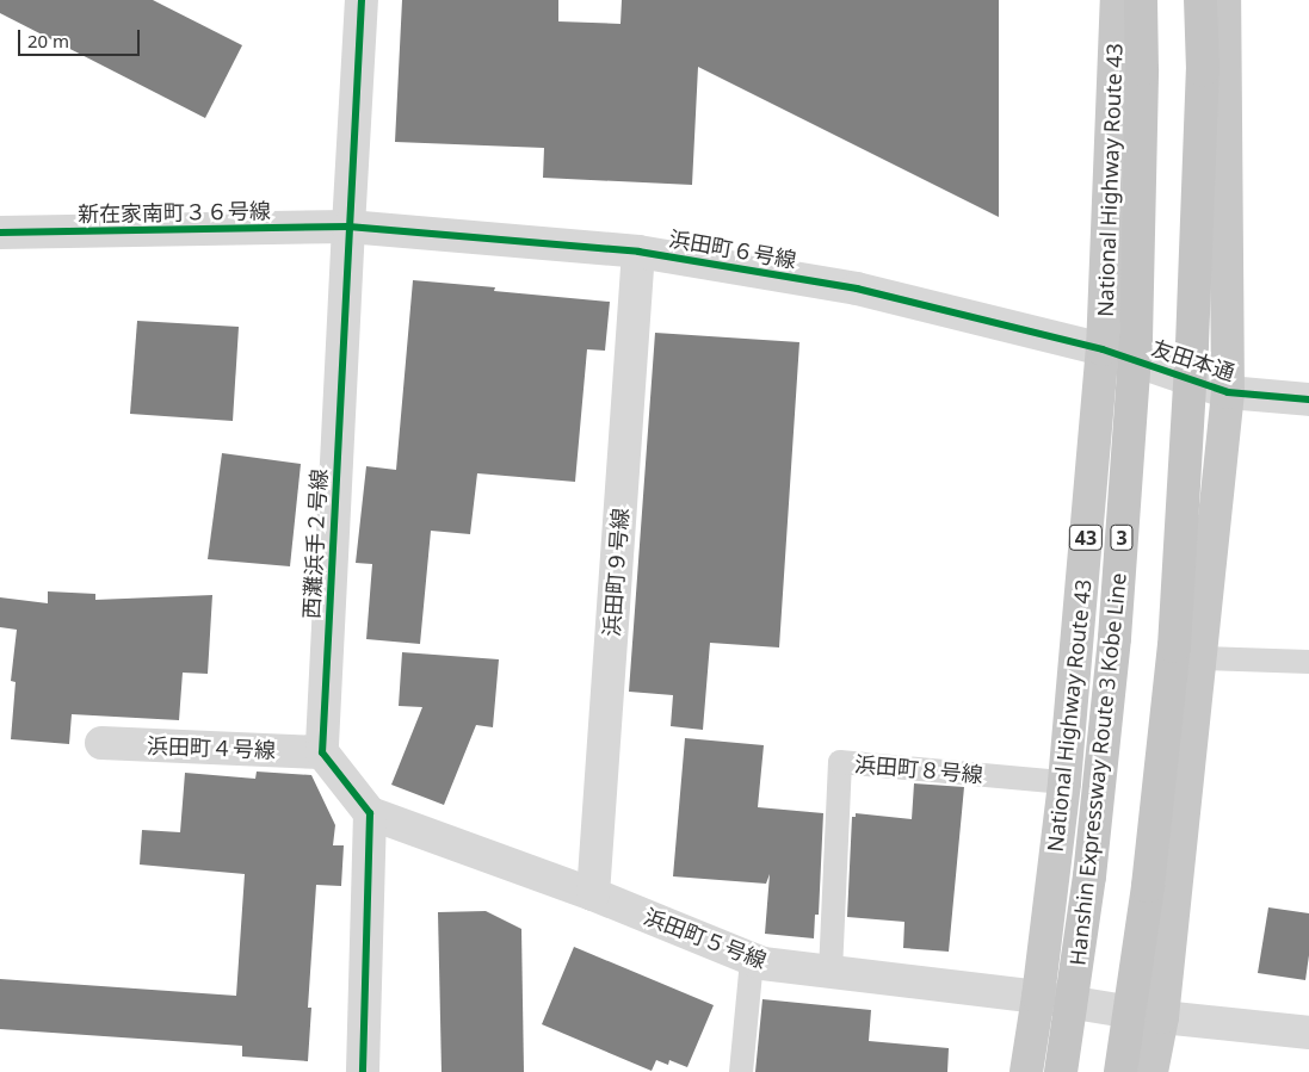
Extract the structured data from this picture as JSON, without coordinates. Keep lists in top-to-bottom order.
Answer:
{
  "streets": {
    "highway": [
      "National Highway Route 43",
      "43",
      "3",
      "Hanshin Expressway Route 3 Kobe Line"
    ],
    "street": [
      "新在家南町３６号線",
      "浜田町６号線",
      "友田本通",
      "西灘浜手２号線",
      "浜田町９号線",
      "浜田町４号線",
      "浜田町５号線"
    ],
    "lane": ["浜田町８号線"]
  },
  "crossings": [
    ["National Highway Route 43", "浜田町６号線"],
    ["National Highway Route 43", "友田本通"],
    ["National Highway Route 43", "浜田町８号線"],
    ["National Highway Route 43", "浜田町５号線"],
    ["新在家南町３６号線", "浜田町６号線"],
    ["新在家南町３６号線", "西灘浜手２号線"],
    ["浜田町６号線", "友田本通"],
    ["浜田町６号線", "西灘浜手２号線"],
    ["浜田町６号線", "浜田町９号線"],
    ["西灘浜手２号線", "浜田町４号線"],
    ["浜田町９号線", "浜田町５号線"],
    ["浜田町８号線", "浜田町５号線"]
  ],
  "scale_bar": "20 m"
}
